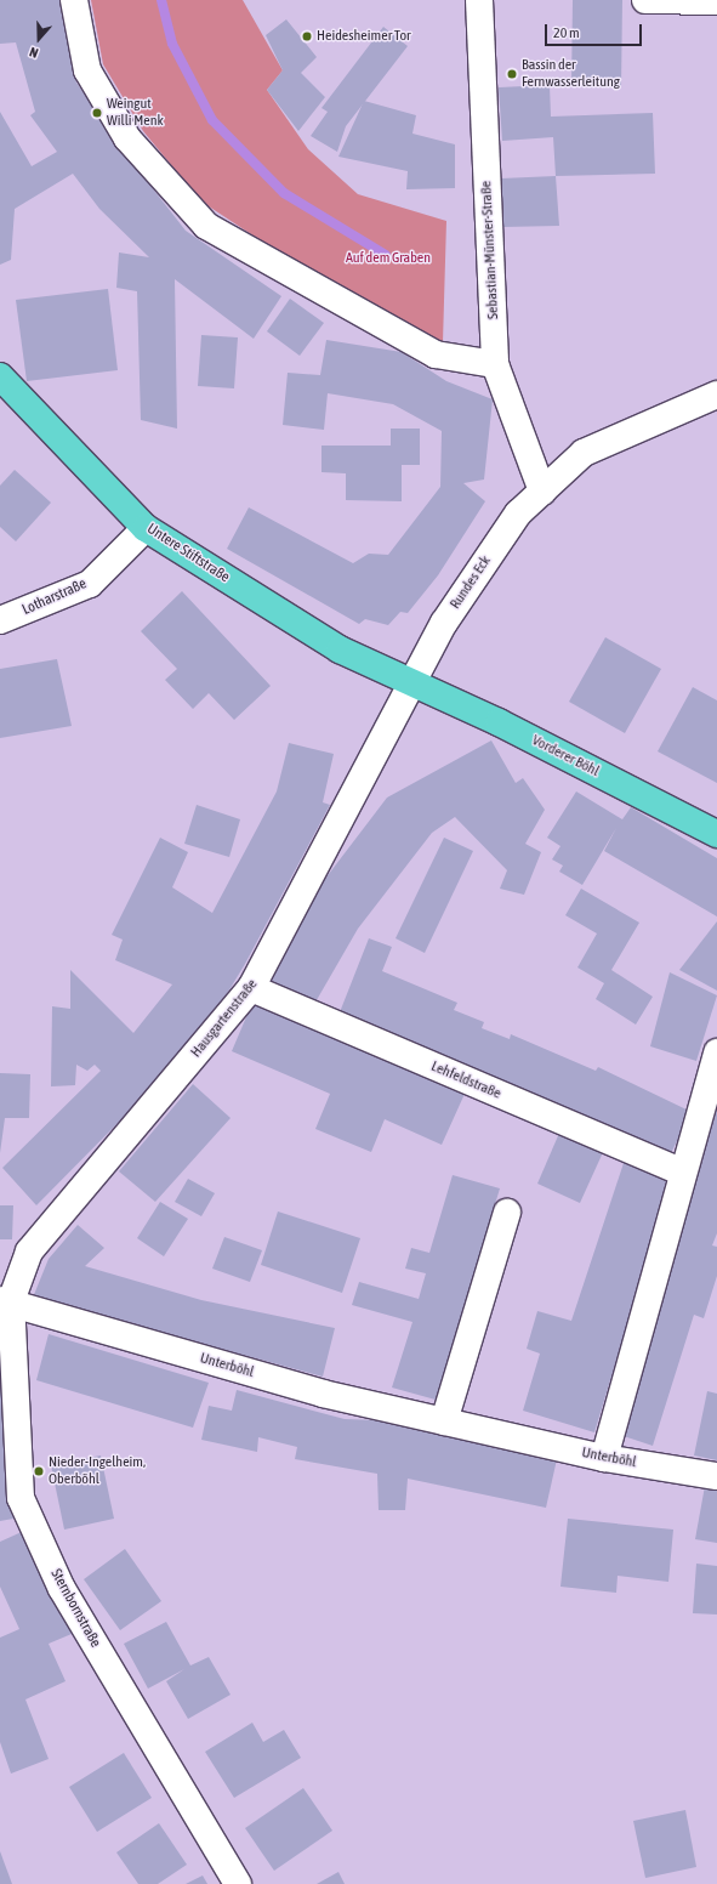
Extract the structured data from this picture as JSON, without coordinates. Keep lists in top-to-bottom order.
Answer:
{
  "streets": {
    "main road": ["Untere Stiftstraße", "Vorderer Böhl"],
    "street": [
      "Sebastian-Münster-Straße",
      "Rundes Eck",
      "Lotharstraße",
      "Hausgartenstraße",
      "Lehfeldstraße",
      "Unterböhl",
      "Sternbornstraße"
    ]
  },
  "crossings": [
    ["Sebastian-Münster-Straße", "Rundes Eck"],
    ["Untere Stiftstraße", "Rundes Eck"],
    ["Untere Stiftstraße", "Lotharstraße"],
    ["Untere Stiftstraße", "Vorderer Böhl"],
    ["Untere Stiftstraße", "Hausgartenstraße"],
    ["Rundes Eck", "Vorderer Böhl"],
    ["Rundes Eck", "Hausgartenstraße"],
    ["Vorderer Böhl", "Hausgartenstraße"],
    ["Hausgartenstraße", "Lehfeldstraße"],
    ["Hausgartenstraße", "Unterböhl"],
    ["Hausgartenstraße", "Sternbornstraße"],
    ["Unterböhl", "Sternbornstraße"]
  ],
  "parks": ["Auf dem Graben"],
  "places": [
    "Heidesheimer Tor",
    "Bassin der Fernwasserleitung",
    "Weingut Willi Menk",
    "Nieder-Ingelheim, Oberböhl"
  ],
  "scale_bar": "20 m",
  "north": "bottom"
}
